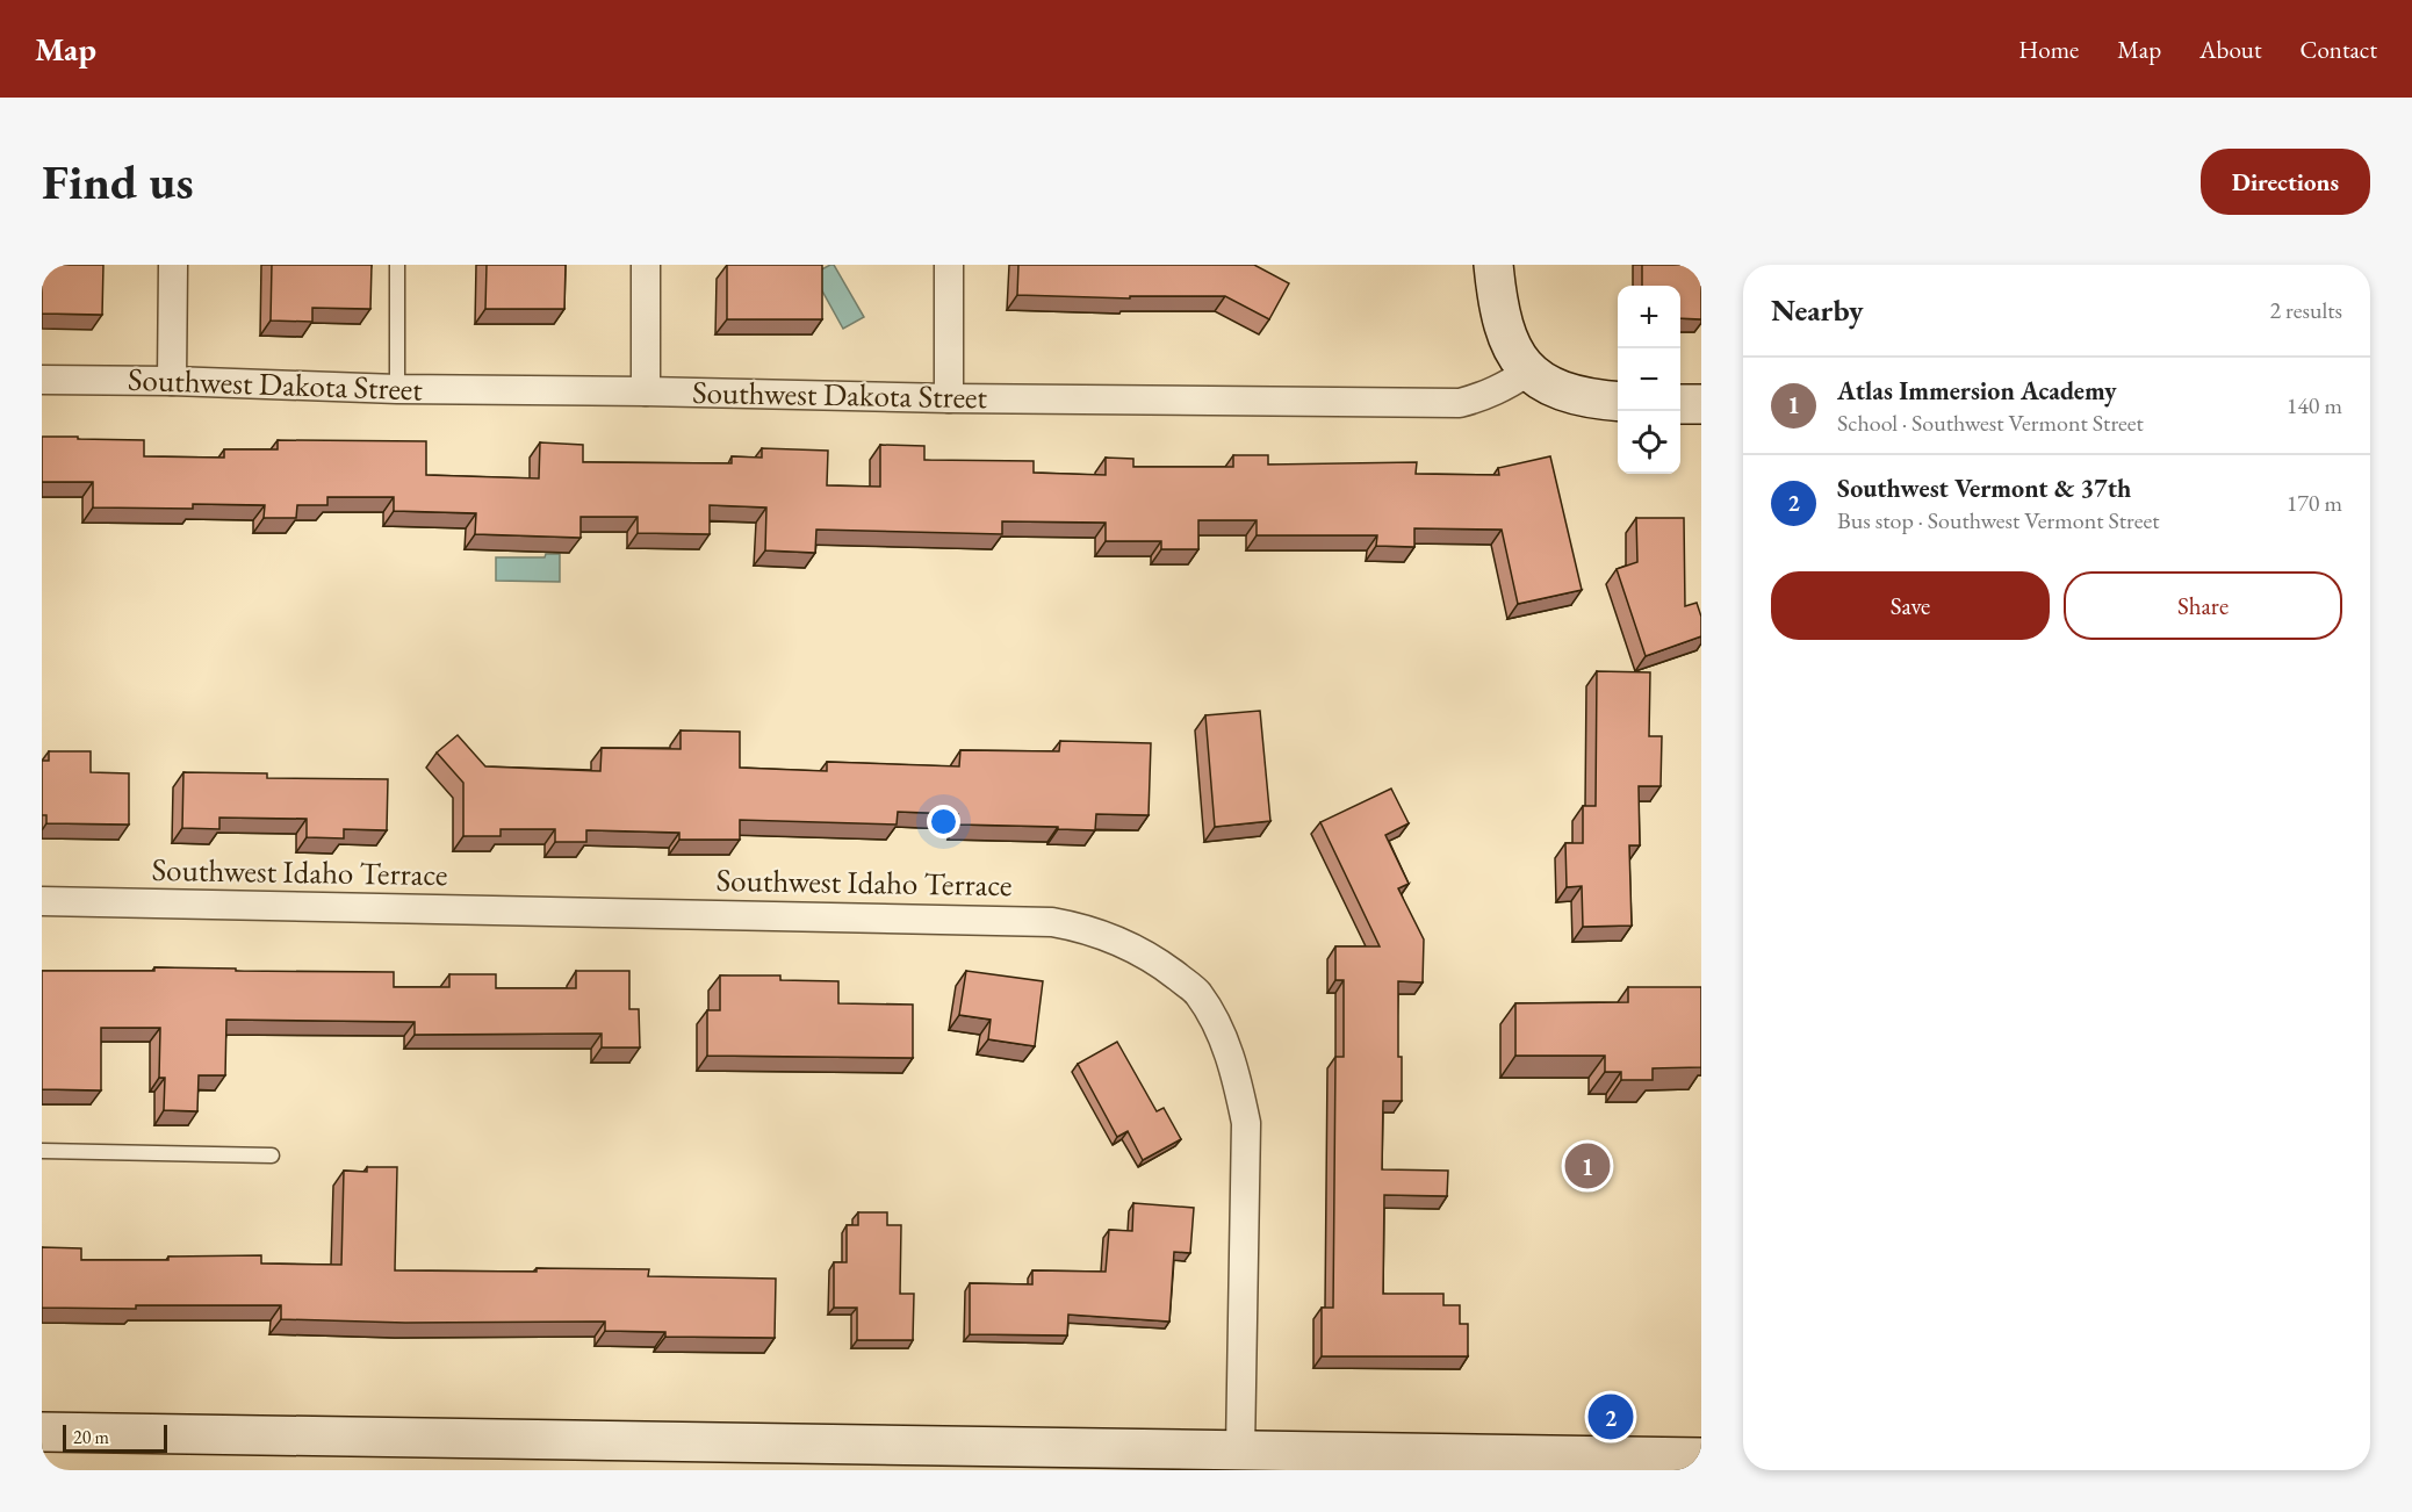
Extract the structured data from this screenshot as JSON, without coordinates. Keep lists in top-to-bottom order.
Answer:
{
  "streets": {
    "street": ["Southwest Dakota Street", "Southwest Idaho Terrace"]
  },
  "scale_bar": "20 m",
  "page": {
    "header": "Map",
    "nav": [
      "Home",
      "Map",
      "About",
      "Contact"
    ],
    "buttons": [
      "Directions",
      ["Save", "Share"]
    ],
    "title": "Find us",
    "heading": ["Nearby", "2 results"],
    "map_buttons": ["+", "−"],
    "list": [
      {
        "mark": "1",
        "name": "Atlas Immersion Academy",
        "note": "School · Southwest Vermont Street",
        "value": "140 m"
      },
      {
        "mark": "2",
        "name": "Southwest Vermont & 37th",
        "note": "Bus stop · Southwest Vermont Street",
        "value": "170 m"
      }
    ],
    "pins": ["1", "2"],
    "scale": "20 m"
  }
}
